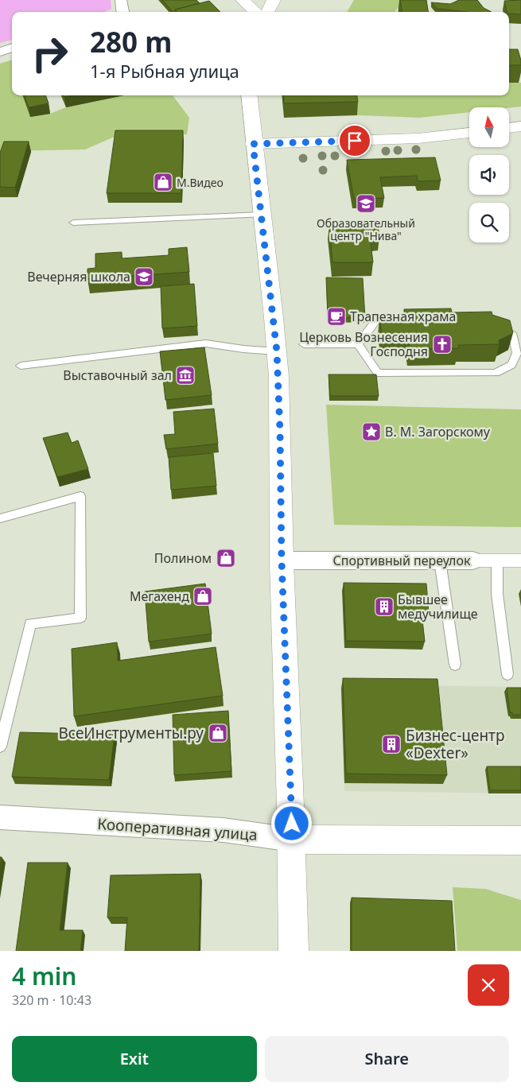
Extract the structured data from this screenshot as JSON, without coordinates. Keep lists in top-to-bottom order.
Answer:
{
  "streets": {
    "main road": ["Кооперативная улица"],
    "street": ["Спортивный переулок"]
  },
  "places": {
    "shop": [
      "М.Видео",
      "Полином",
      "Мегахенд",
      "ВсеИнструменты.ру"
    ],
    "school or university": ["Образовательный центр \"Нива\"", "Вечерняя школа"],
    "cafe": ["Трапезная храма"],
    "church": ["Церковь Вознесения Господня"],
    "museum": ["Выставочный зал"],
    "place": ["В. М. Загорскому"],
    "building": ["Бывшее медучилище", "Бизнес-центр «Dexter»"]
  },
  "north": "top",
  "page": {
    "turn": ["280 m", "1-я Рыбная улица"],
    "heading": ["4 min", "320 m · 10:43"],
    "buttons": ["Exit", "Share"]
  }
}
